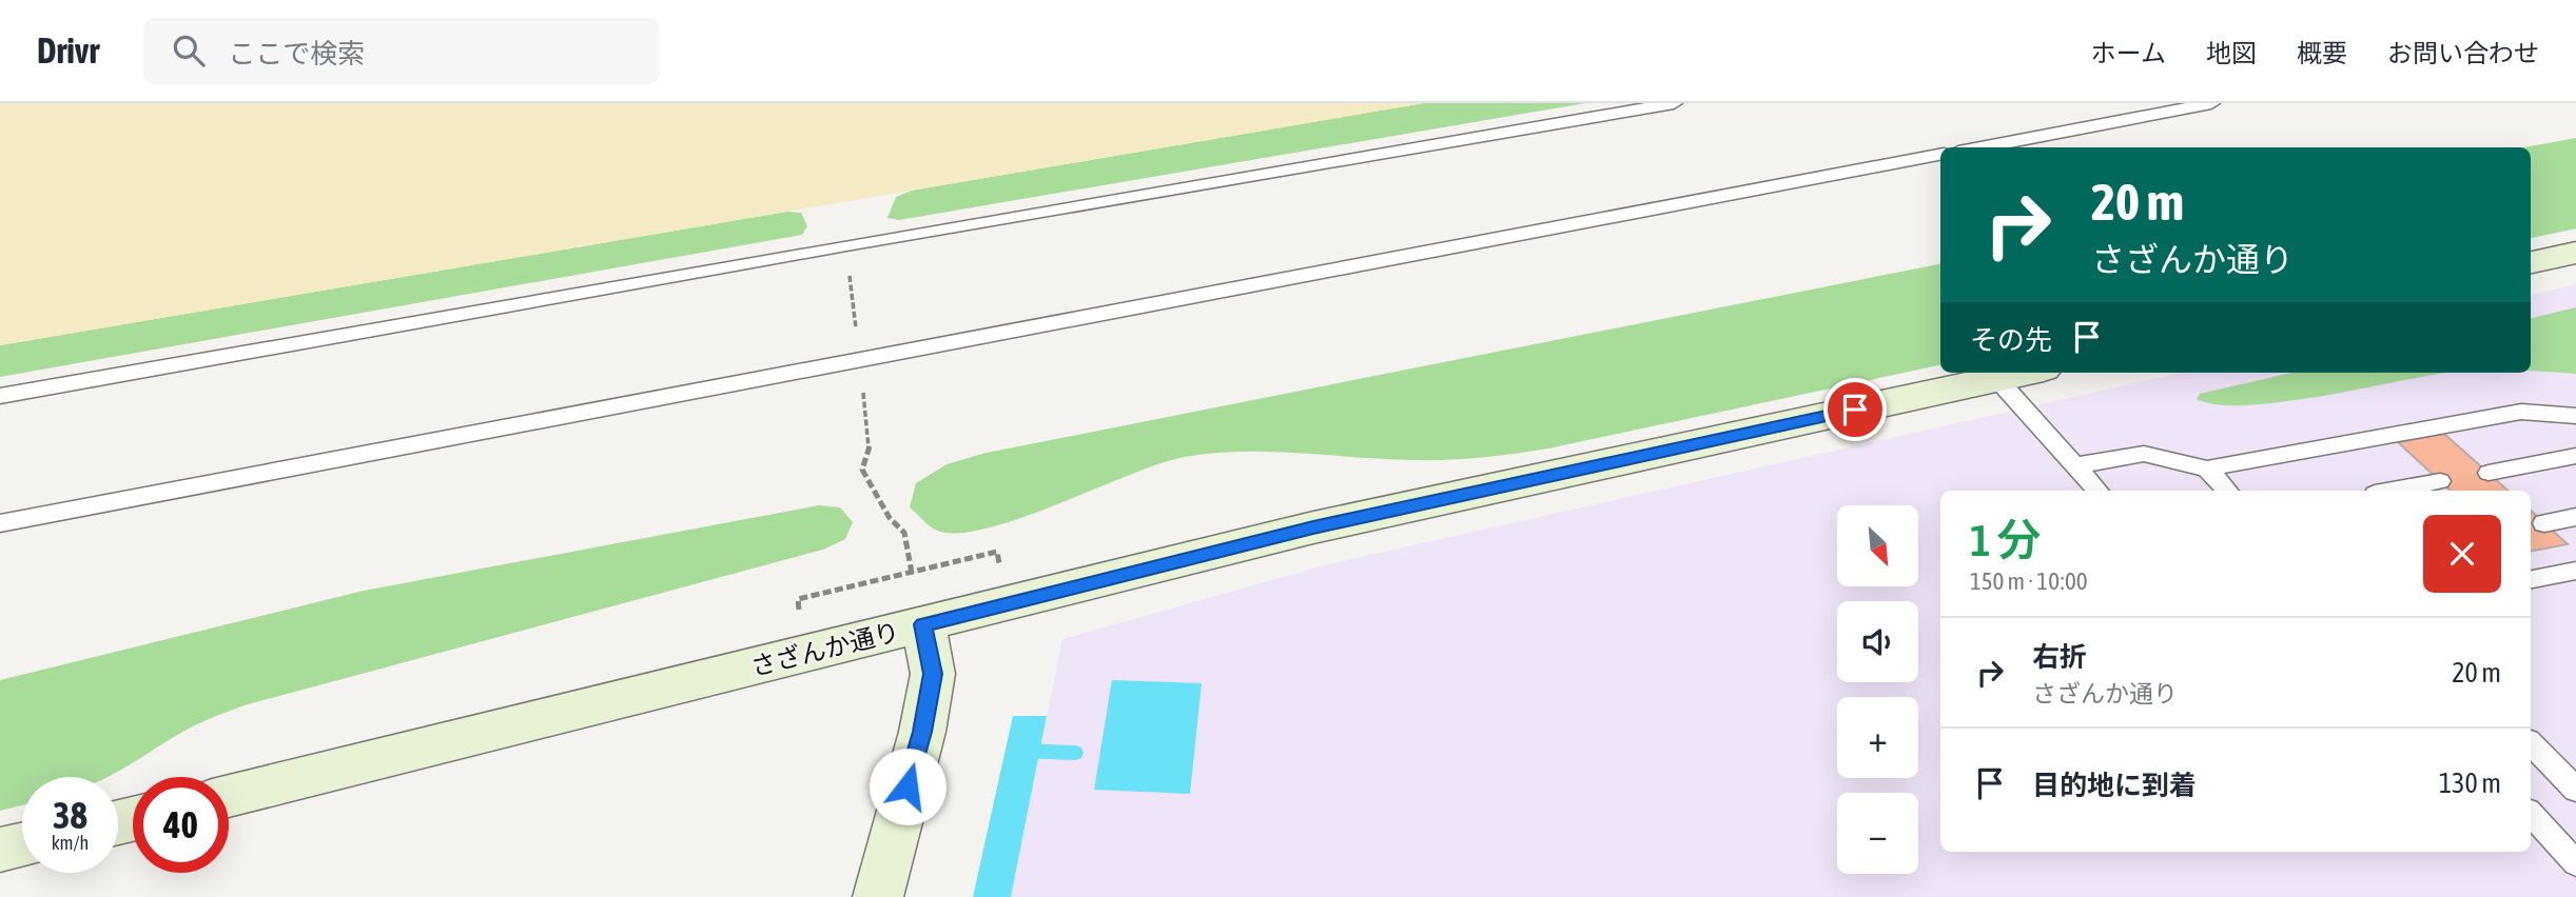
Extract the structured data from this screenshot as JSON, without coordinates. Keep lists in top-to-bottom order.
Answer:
{
  "streets": {
    "street": ["さざんか通り"]
  },
  "north": "bottom right",
  "page": {
    "header": "Drivr",
    "search": "ここで検索",
    "nav": [
      "ホーム",
      "地図",
      "概要",
      "お問い合わせ"
    ],
    "turn": ["20 m", "さざんか通り"],
    "then": "その先",
    "heading": ["1 分", "150 m · 10:00"],
    "map_buttons": ["+", "−"],
    "list": [
      {
        "name": "右折",
        "note": "さざんか通り",
        "value": "20 m"
      },
      {
        "name": "目的地に到着",
        "value": "130 m"
      }
    ],
    "speed": "38 km/h",
    "limit": "40"
  }
}
